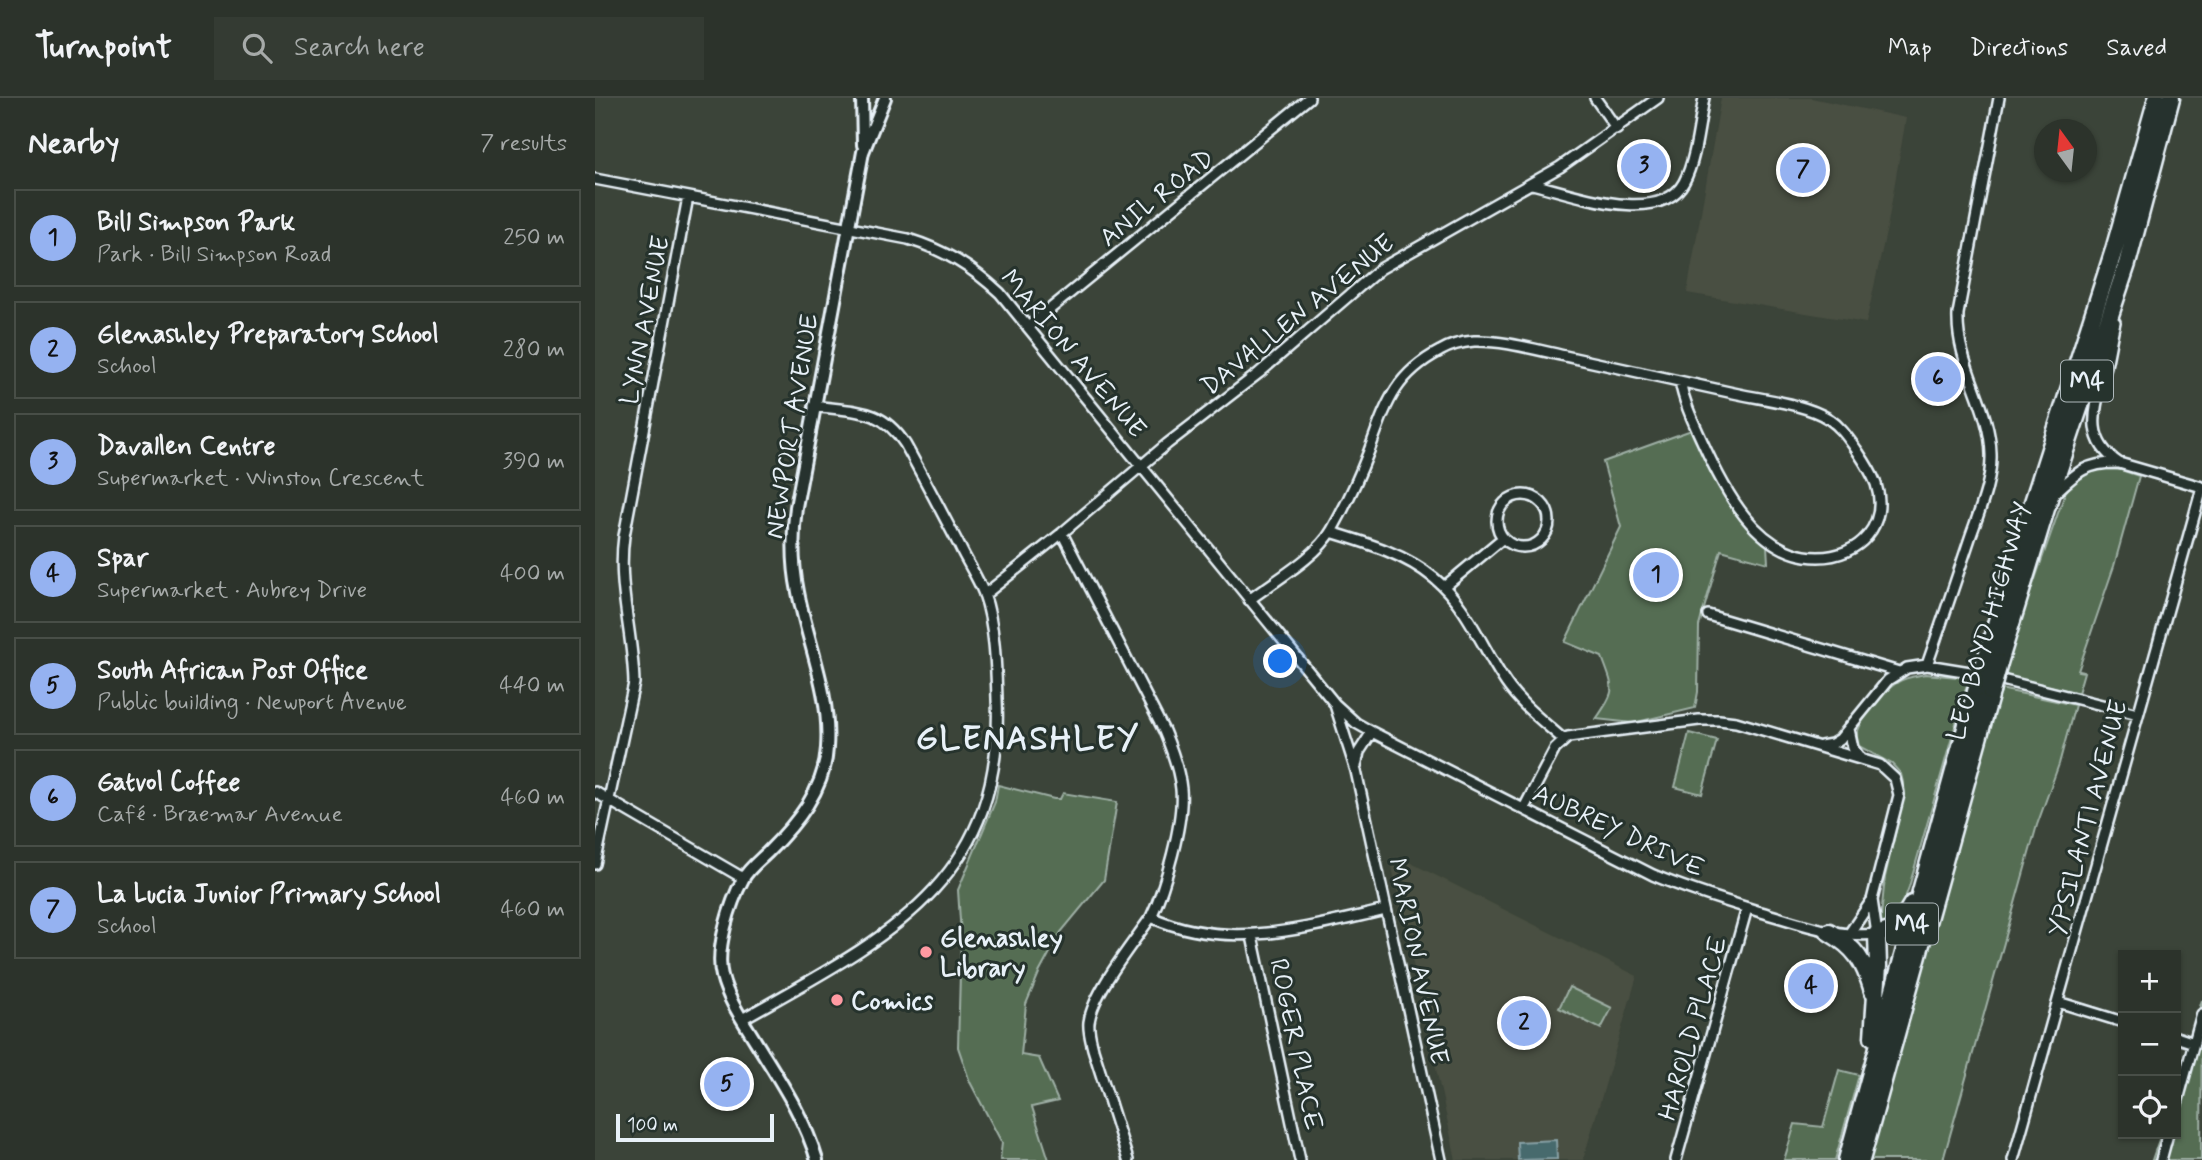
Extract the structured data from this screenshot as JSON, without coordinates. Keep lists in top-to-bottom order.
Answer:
{
  "streets": {
    "highway": ["M4", "LEO BOYD HIGHWAY"],
    "street": [
      "ANIL ROAD",
      "DAVALLEN AVENUE",
      "LYNN AVENUE",
      "MARION AVENUE",
      "NEWPORT AVENUE",
      "YPSILANTI AVENUE",
      "AUBREY DRIVE",
      "HAROLD PLACE",
      "ROGER PLACE"
    ]
  },
  "crossings": [
    ["ANIL ROAD", "MARION AVENUE"],
    ["DAVALLEN AVENUE", "MARION AVENUE"],
    ["LYNN AVENUE", "MARION AVENUE"],
    ["MARION AVENUE", "NEWPORT AVENUE"],
    ["MARION AVENUE", "AUBREY DRIVE"],
    ["AUBREY DRIVE", "HAROLD PLACE"]
  ],
  "districts": ["GLENASHLEY"],
  "places": ["Glenashley Library", "Comics"],
  "scale_bar": "100 m",
  "north": "top",
  "page": {
    "header": "Turnpoint",
    "search": "Search here",
    "nav": ["Map", "Directions", "Saved"],
    "heading": ["Nearby", "7 results"],
    "pins": [
      "3",
      "7",
      "6",
      "1",
      "4",
      "2",
      "5"
    ],
    "list": [
      {
        "mark": "1",
        "name": "Bill Simpson Park",
        "note": "Park · Bill Simpson Road",
        "value": "250 m"
      },
      {
        "mark": "2",
        "name": "Glenashley Preparatory School",
        "note": "School",
        "value": "280 m"
      },
      {
        "mark": "3",
        "name": "Davallen Centre",
        "note": "Supermarket · Winston Crescent",
        "value": "390 m"
      },
      {
        "mark": "4",
        "name": "Spar",
        "note": "Supermarket · Aubrey Drive",
        "value": "400 m"
      },
      {
        "mark": "5",
        "name": "South African Post Office",
        "note": "Public building · Newport Avenue",
        "value": "440 m"
      },
      {
        "mark": "6",
        "name": "Gatvol Coffee",
        "note": "Café · Braemar Avenue",
        "value": "460 m"
      },
      {
        "mark": "7",
        "name": "La Lucia Junior Primary School",
        "note": "School",
        "value": "460 m"
      }
    ],
    "map_buttons": ["+", "−"],
    "scale": "100 m"
  }
}
